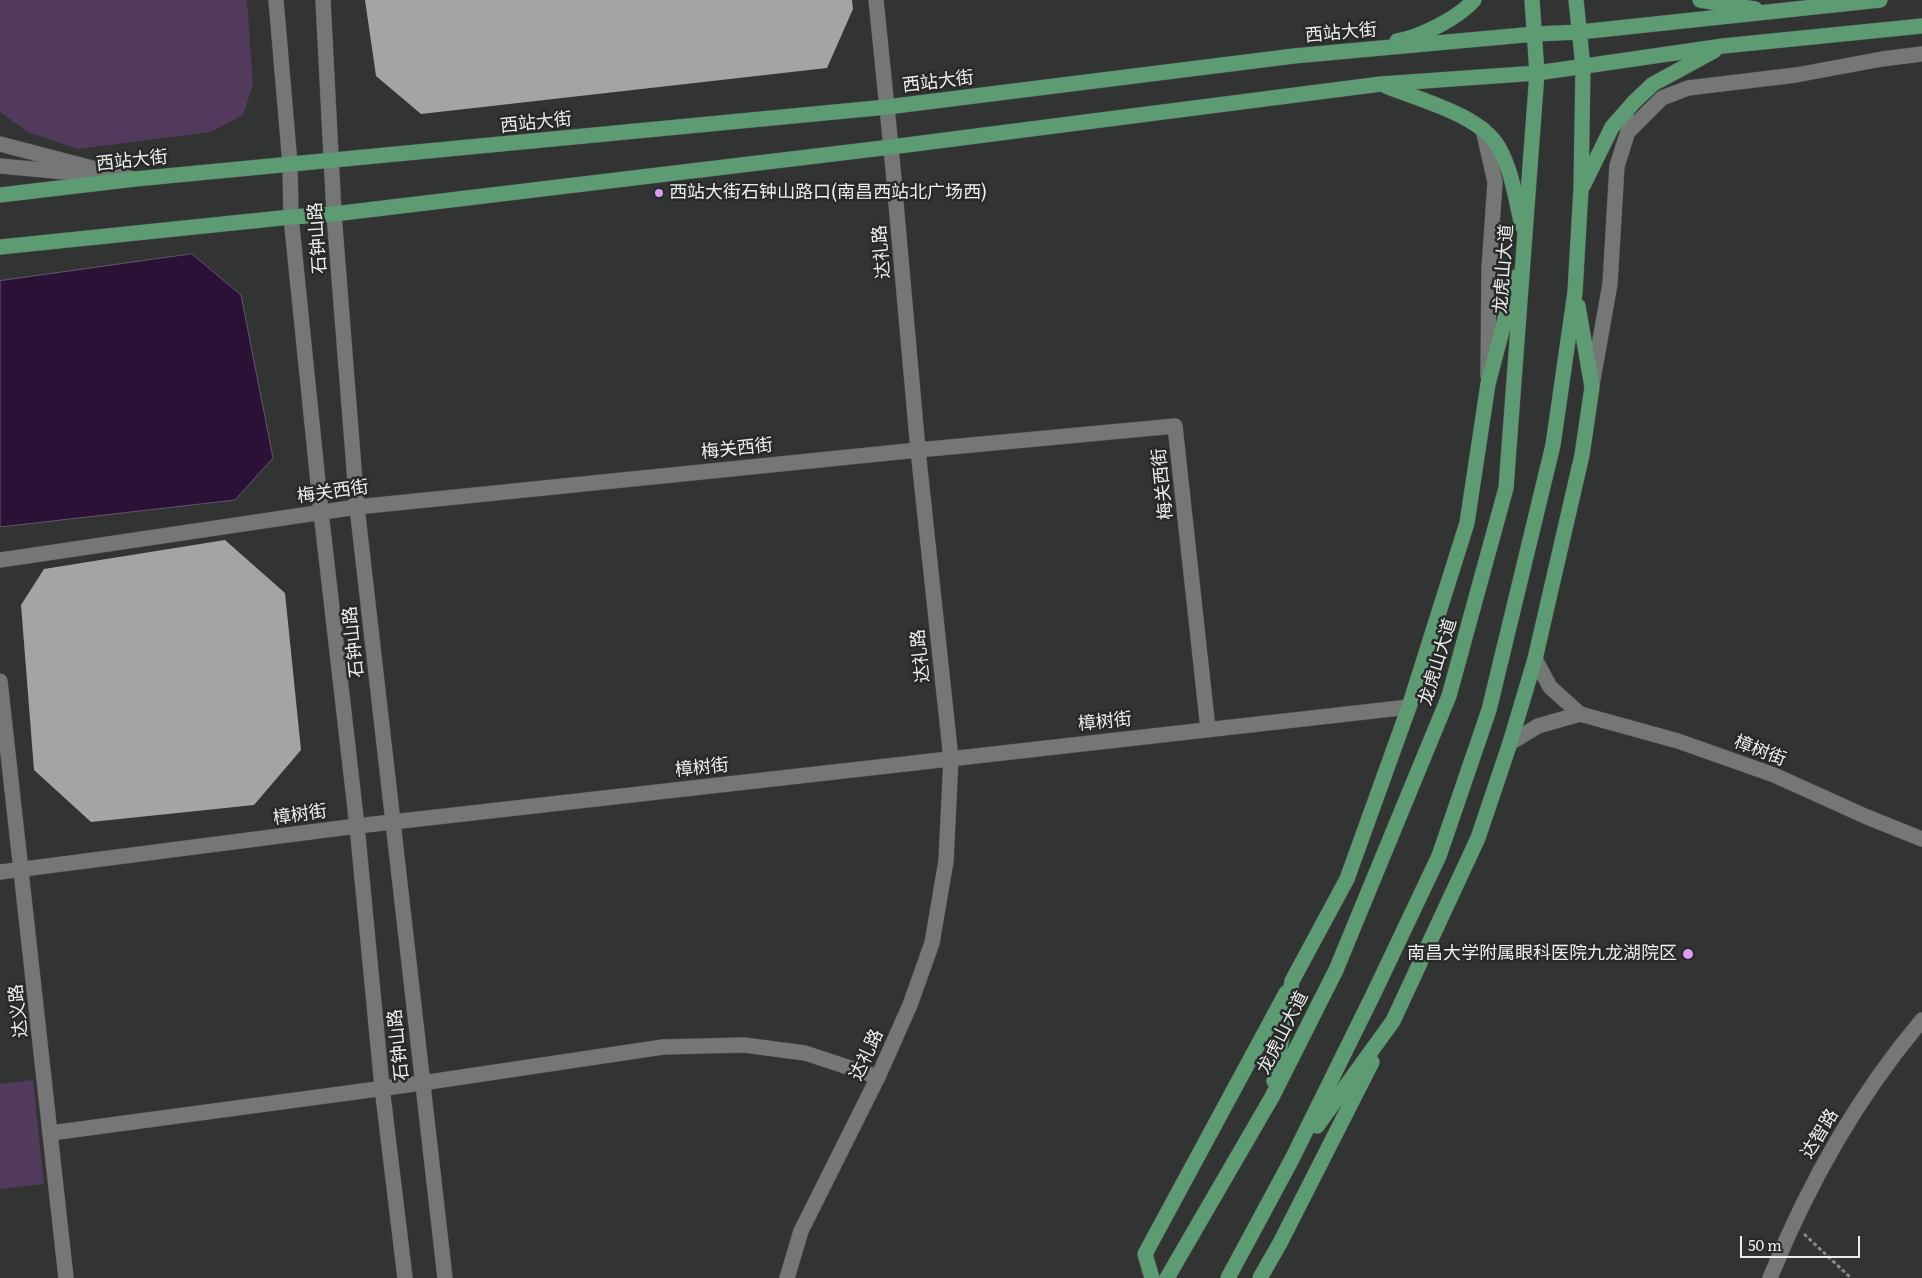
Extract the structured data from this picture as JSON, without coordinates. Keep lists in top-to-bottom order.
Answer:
{
  "streets": {
    "main road": ["西站大街", "龙虎山大道"],
    "street": [
      "石钟山路",
      "达礼路",
      "梅关西街",
      "樟树街",
      "达义路",
      "达智路"
    ]
  },
  "crossings": [
    ["西站大街", "石钟山路"],
    ["西站大街", "达礼路"],
    ["西站大街", "龙虎山大道"],
    ["石钟山路", "梅关西街"],
    ["石钟山路", "樟树街"],
    ["达礼路", "梅关西街"],
    ["达礼路", "樟树街"],
    ["梅关西街", "樟树街"],
    ["樟树街", "达义路"]
  ],
  "places": ["西站大街石钟山路口(南昌西站北广场西)", "南昌大学附属眼科医院九龙湖院区"],
  "scale_bar": "50 m"
}
